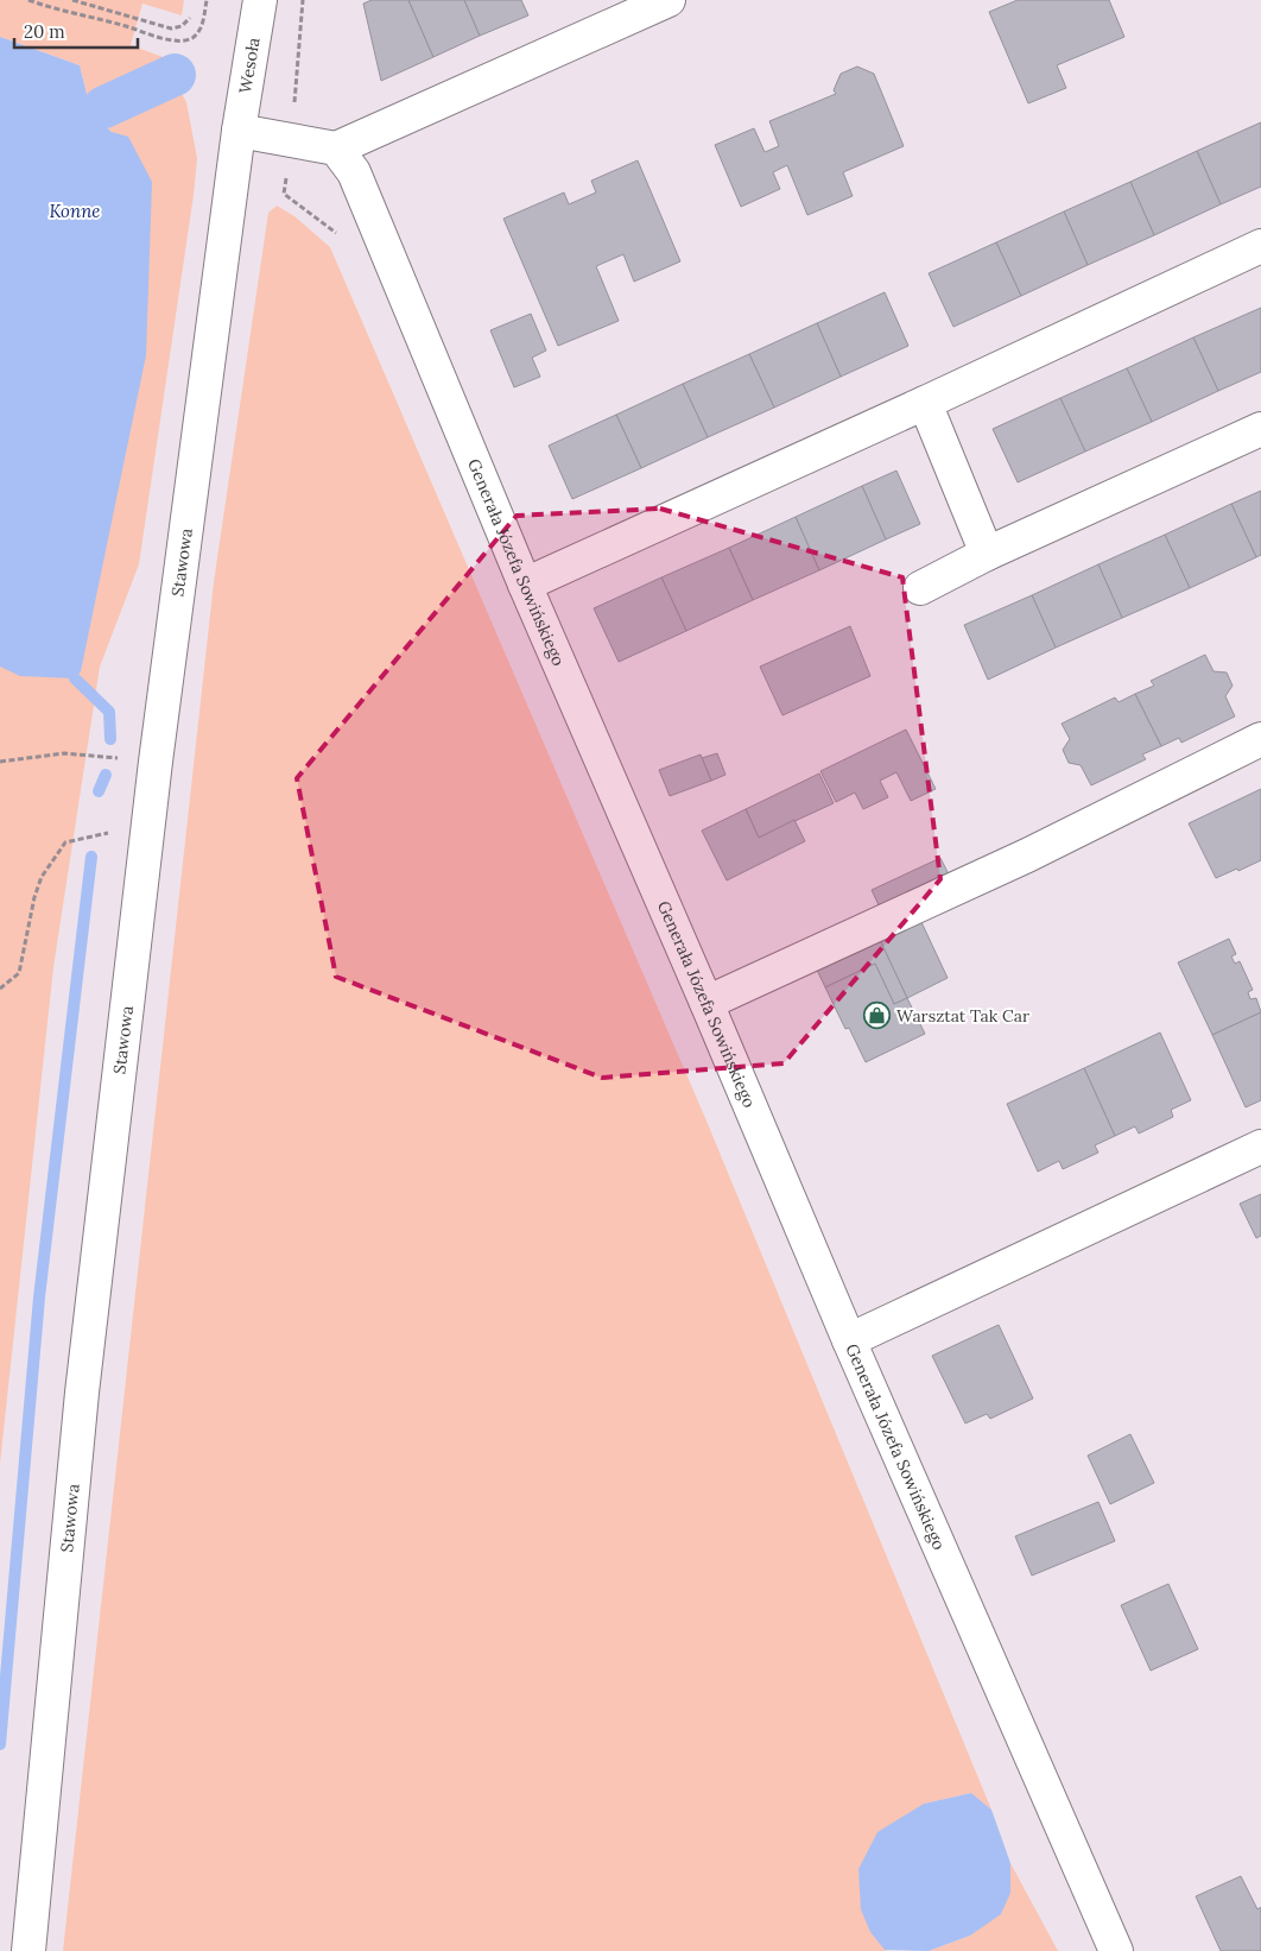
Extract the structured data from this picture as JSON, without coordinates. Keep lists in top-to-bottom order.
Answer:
{
  "streets": {
    "street": ["Wesoła", "Stawowa", "Generała Józefa Sowińskiego"]
  },
  "crossings": [
    ["Wesoła", "Stawowa"]
  ],
  "water": ["Konne"],
  "places": {
    "shop": ["Warsztat Tak Car"]
  },
  "scale_bar": "20 m"
}
